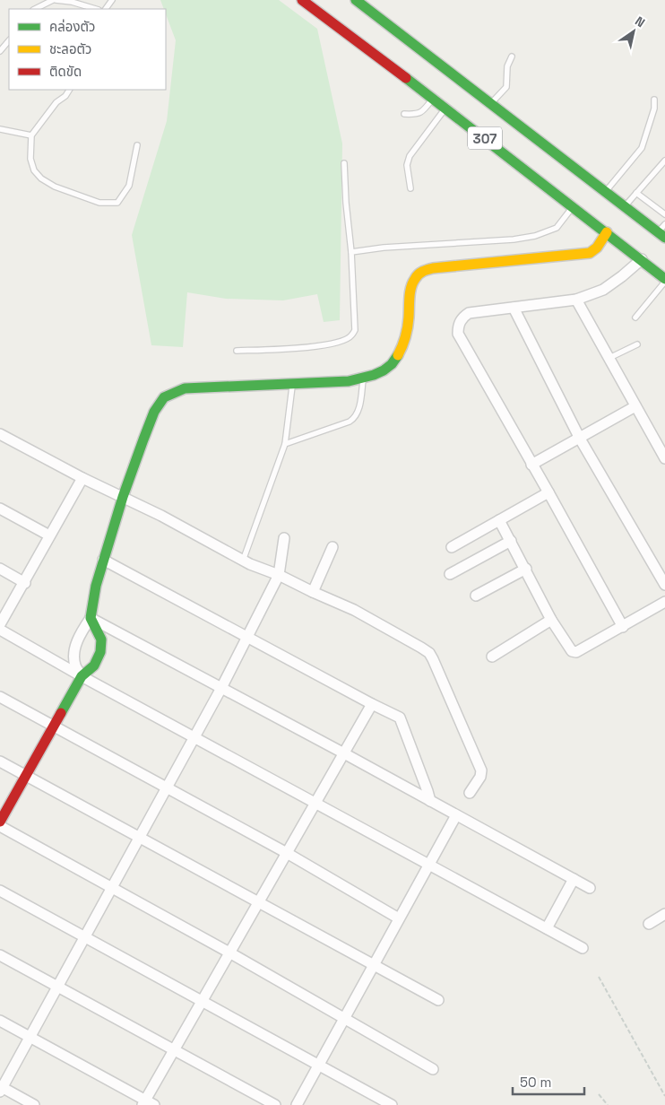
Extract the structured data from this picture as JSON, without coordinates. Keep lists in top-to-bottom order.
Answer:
{
  "streets": {
    "street": ["307"]
  },
  "legend": ["คล่องตัว", "ชะลอตัว", "ติดขัด"],
  "scale_bar": "50 m",
  "north": "top right"
}
